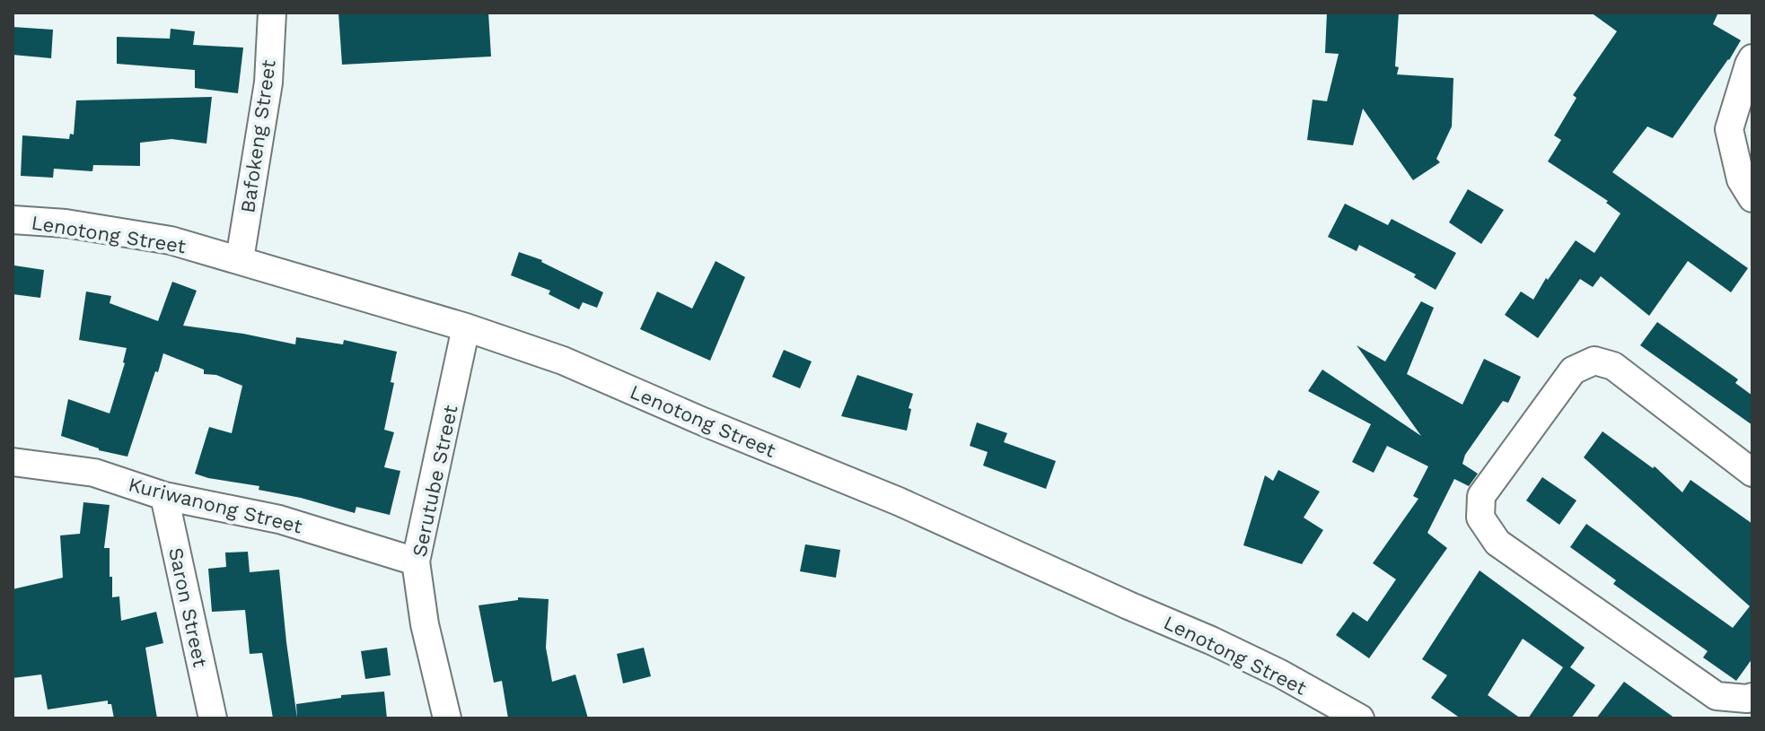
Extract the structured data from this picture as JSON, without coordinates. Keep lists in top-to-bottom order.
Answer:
{
  "streets": {
    "street": [
      "Bafokeng Street",
      "Lenotong Street",
      "Serutube Street",
      "Kuriwanong Street",
      "Saron Street"
    ]
  },
  "crossings": [
    ["Bafokeng Street", "Lenotong Street"],
    ["Lenotong Street", "Serutube Street"],
    ["Serutube Street", "Kuriwanong Street"],
    ["Kuriwanong Street", "Saron Street"]
  ]
}
